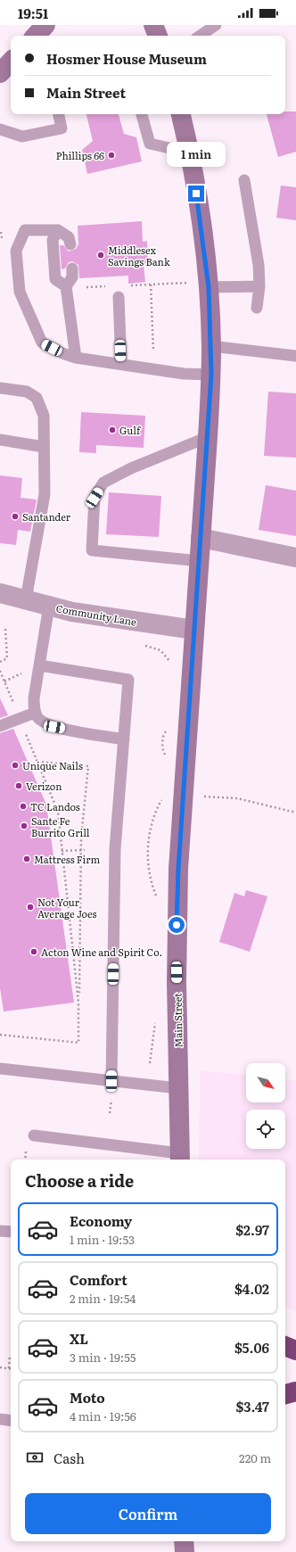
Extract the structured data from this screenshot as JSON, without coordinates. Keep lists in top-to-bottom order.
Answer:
{
  "streets": {
    "main road": ["Main Street"],
    "street": ["Community Lane"]
  },
  "crossings": [
    ["Community Lane", "Main Street"]
  ],
  "places": [
    "Phillips 66",
    "Middlesex Savings Bank",
    "Gulf",
    "Santander",
    "Unique Nails",
    "Verizon",
    "TC Landos",
    "Sante Fe Burrito Grill",
    "Mattress Firm",
    "Not Your Average Joes",
    "Acton Wine and Spirit Co."
  ],
  "north": "bottom right",
  "page": {
    "status": "19:51",
    "banner": ["Hosmer House Museum", "Main Street"],
    "bubble": "1 min",
    "heading": "Choose a ride",
    "list": [
      {
        "name": "Economy",
        "note": "1 min · 19:53",
        "value": "$2.97"
      },
      {
        "name": "Comfort",
        "note": "2 min · 19:54",
        "value": "$4.02"
      },
      {
        "name": "XL",
        "note": "3 min · 19:55",
        "value": "$5.06"
      },
      {
        "name": "Moto",
        "note": "4 min · 19:56",
        "value": "$3.47"
      }
    ],
    "pay": ["Cash", "220 m"],
    "buttons": "Confirm"
  }
}
